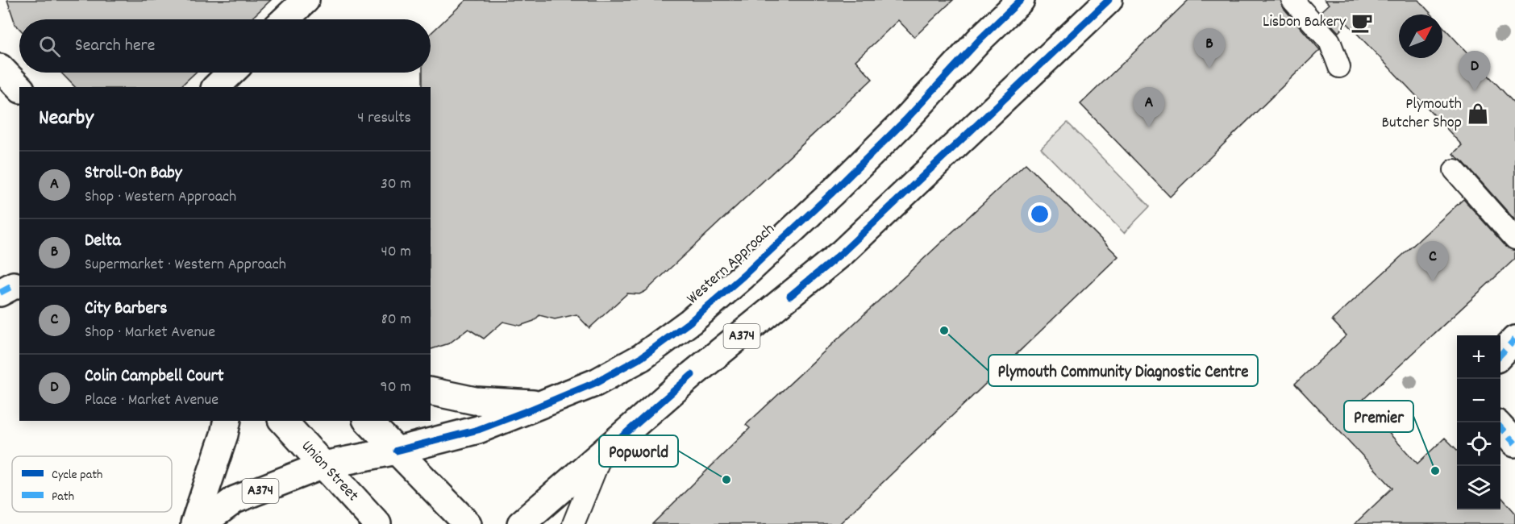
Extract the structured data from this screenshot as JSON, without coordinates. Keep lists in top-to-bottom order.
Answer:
{
  "streets": {
    "main road": ["Western Approach", "A374", "Union Street"]
  },
  "crossings": [
    ["Western Approach", "A374"],
    ["Western Approach", "Union Street"],
    ["A374", "Union Street"]
  ],
  "places": {
    "cafe": ["Lisbon Bakery"],
    "shop": ["Plymouth Butcher Shop"],
    "other": ["Plymouth Community Diagnostic Centre", "Premier", "Popworld"]
  },
  "legend": ["Cycle path", "Path"],
  "north": "top right",
  "page": {
    "search": "Search here",
    "pins": [
      "B",
      "D",
      "A",
      "C"
    ],
    "heading": ["Nearby", "4 results"],
    "list": [
      {
        "mark": "A",
        "name": "Stroll-On Baby",
        "note": "Shop · Western Approach",
        "value": "30 m"
      },
      {
        "mark": "B",
        "name": "Delta",
        "note": "Supermarket · Western Approach",
        "value": "40 m"
      },
      {
        "mark": "C",
        "name": "City Barbers",
        "note": "Shop · Market Avenue",
        "value": "80 m"
      },
      {
        "mark": "D",
        "name": "Colin Campbell Court",
        "note": "Place · Market Avenue",
        "value": "90 m"
      }
    ],
    "map_buttons": ["+", "−"]
  }
}
